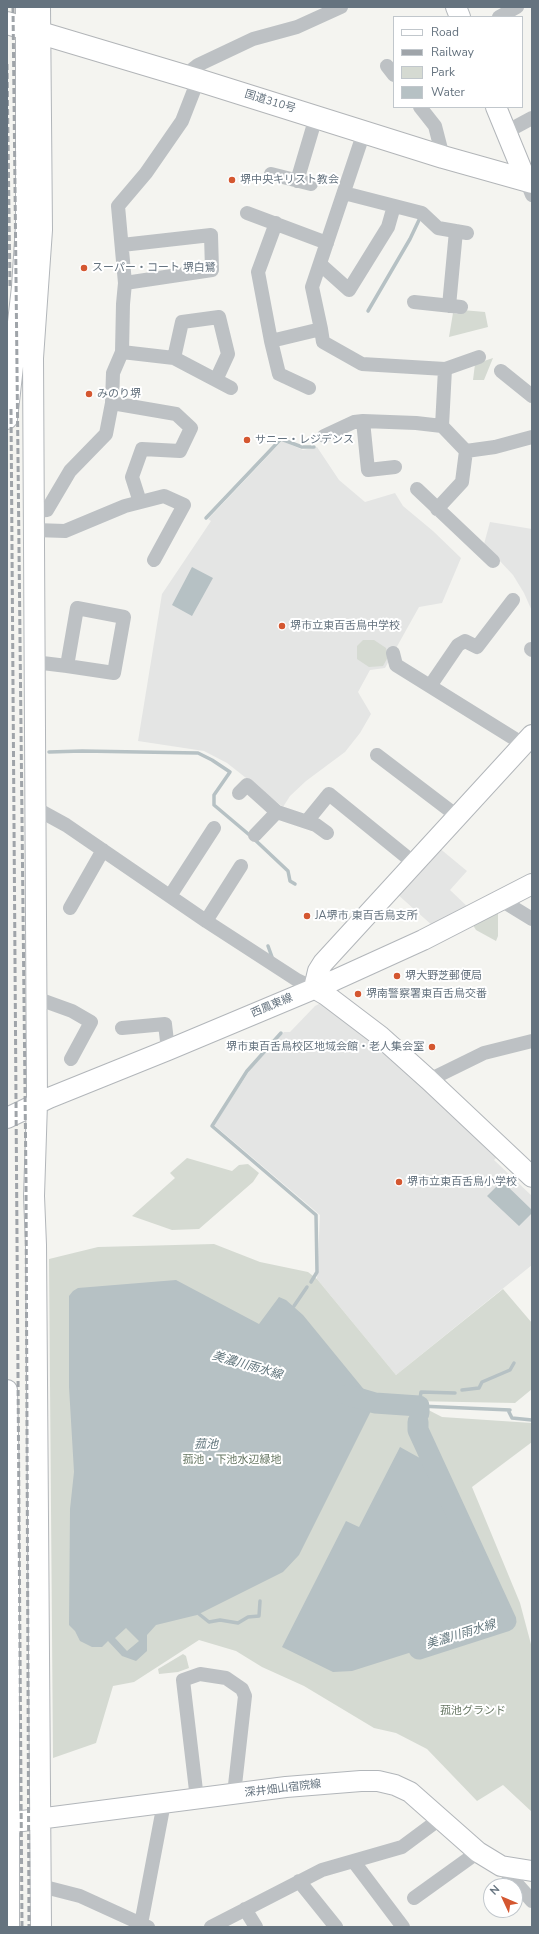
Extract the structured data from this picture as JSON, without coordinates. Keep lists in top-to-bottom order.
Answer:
{
  "streets": {
    "highway": ["国道310号"],
    "street": ["西鳳東線", "深井畑山宿院線"]
  },
  "water": ["美濃川雨水線", "菰池"],
  "parks": ["菰池・下池水辺緑地", "菰池グランド"],
  "places": [
    "堺中央キリスト教会",
    "スーパー・コート 堺白鷺",
    "みのり堺",
    "サニー・レジデンス",
    "堺市立東百舌鳥中学校",
    "JA堺市 東百舌鳥支所",
    "堺大野芝郵便局",
    "堺南警察署東百舌鳥交番",
    "堺市東百舌鳥校区地域会館・老人集会室",
    "堺市立東百舌鳥小学校"
  ],
  "legend": [
    "Road",
    "Railway",
    "Park",
    "Water"
  ],
  "north": "top left"
}
